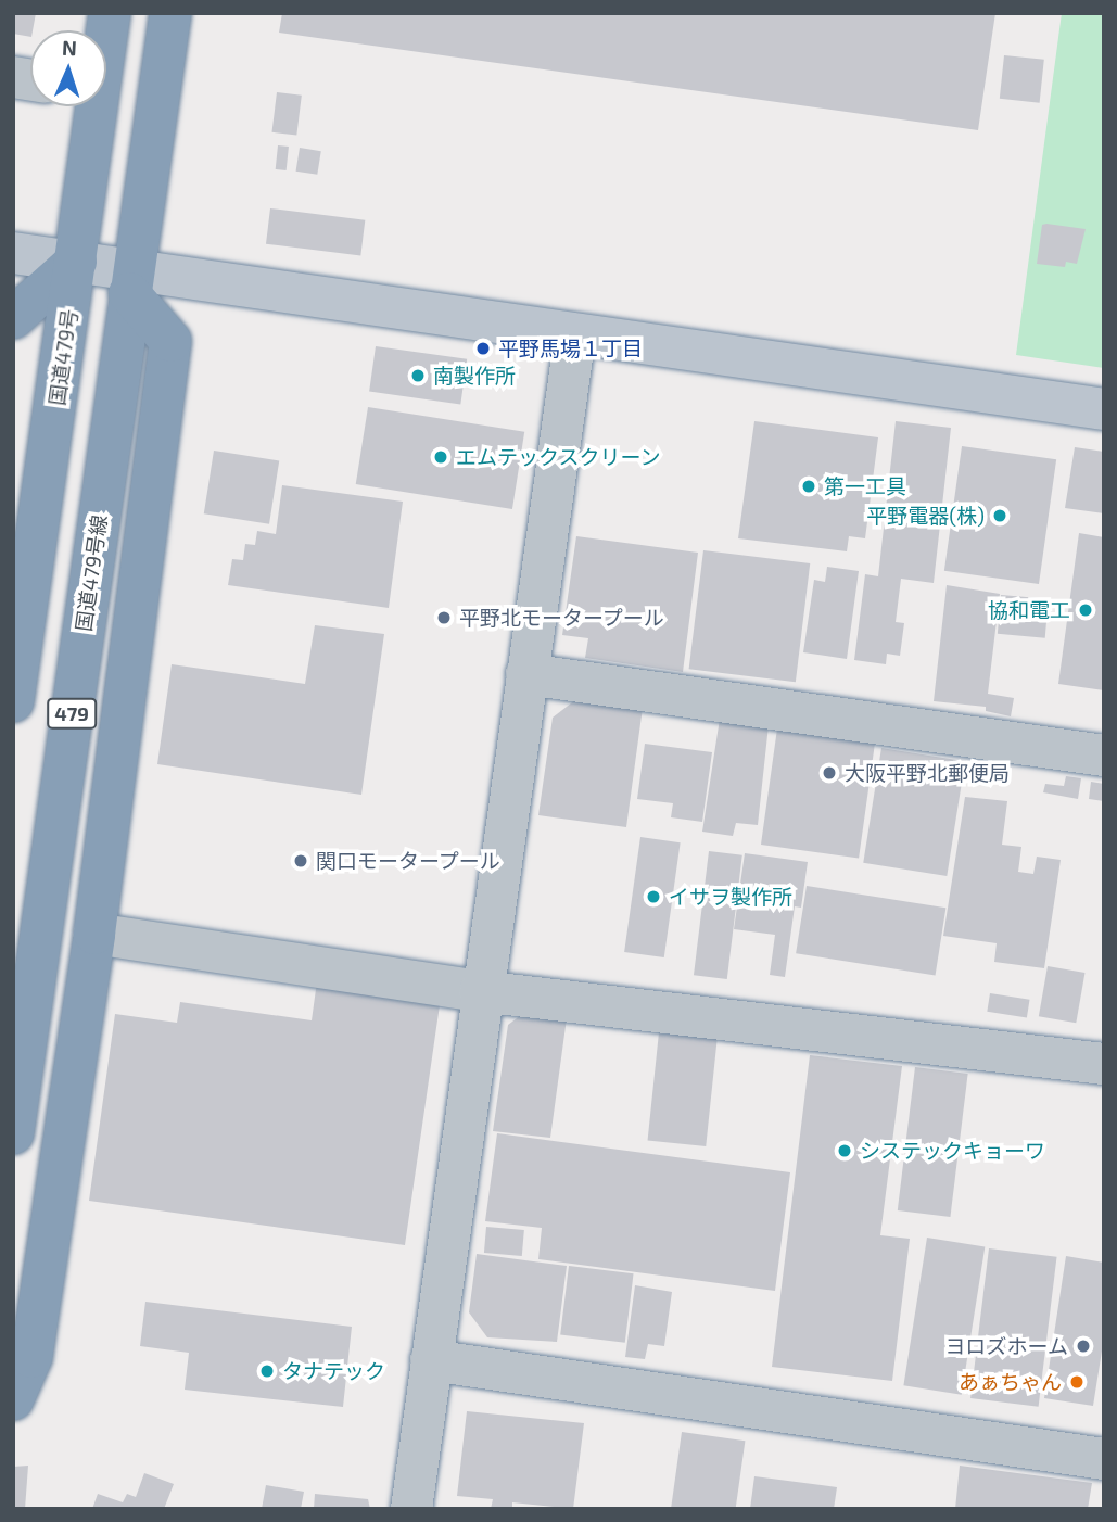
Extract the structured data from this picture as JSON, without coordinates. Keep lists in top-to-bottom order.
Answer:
{
  "streets": {
    "highway": ["国道479号", "国道479号線", "479"]
  },
  "places": [
    "平野馬場１丁目",
    "南製作所",
    "エムテックスクリーン",
    "第一工具",
    "平野電器(株)",
    "協和電工",
    "平野北モータープール",
    "大阪平野北郵便局",
    "関口モータープール",
    "イサヲ製作所",
    "システックキョーワ",
    "ヨロズホーム",
    "タナテック",
    "あぁちゃん"
  ],
  "north": "top"
}
